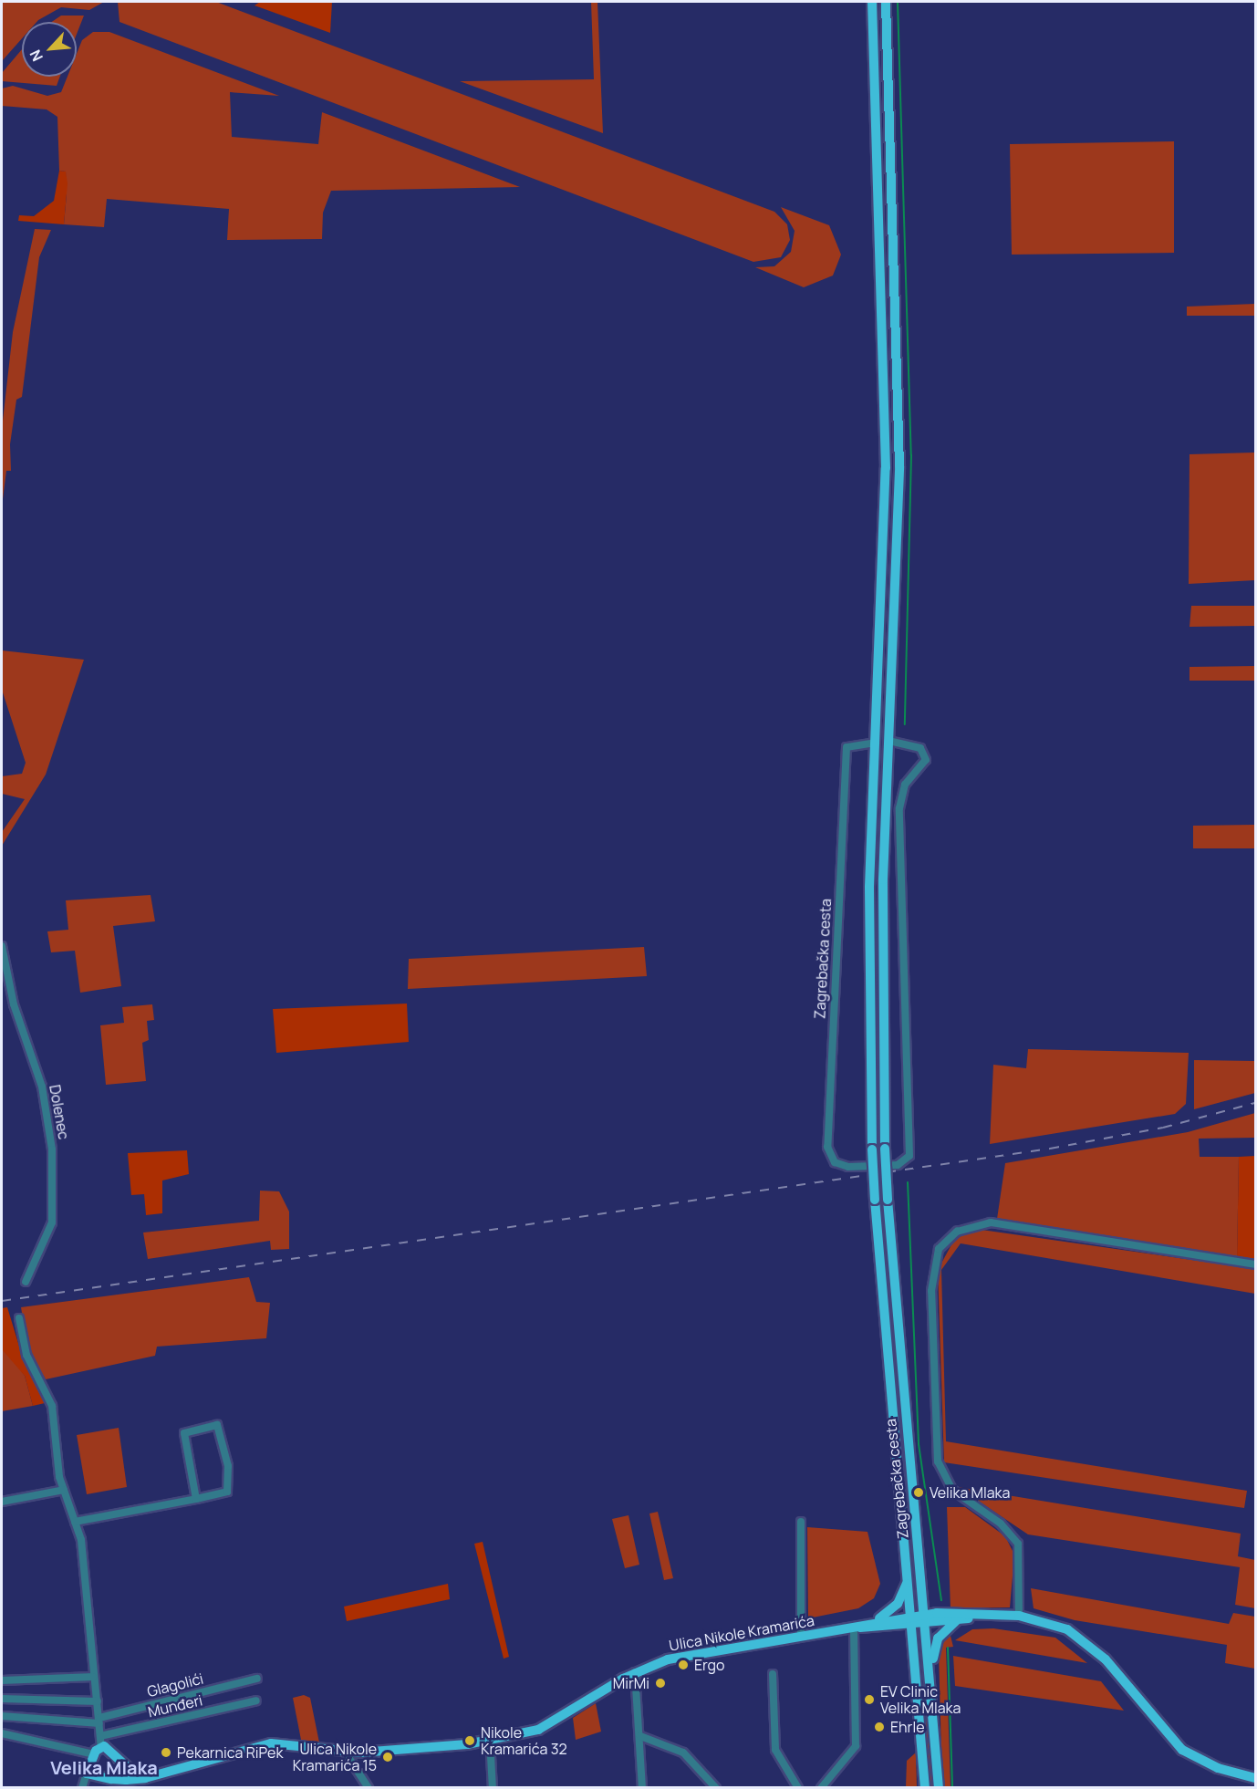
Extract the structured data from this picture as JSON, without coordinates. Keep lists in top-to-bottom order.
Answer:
{
  "streets": {
    "main road": ["Zagrebačka cesta", "Ulica Nikole Kramarića"],
    "street": ["Dolenec", "Glagolići", "Munđeri"]
  },
  "crossings": [
    ["Zagrebačka cesta", "Ulica Nikole Kramarića"]
  ],
  "districts": ["Velika Mlaka"],
  "places": [
    "Velika Mlaka",
    "Ergo",
    "MirMi",
    "EV Clinic Velika Mlaka",
    "Ehrle",
    "Nikole Kramarića 32",
    "Pekarnica RiPek",
    "Ulica Nikole Kramarića 15"
  ],
  "north": "bottom left"
}
